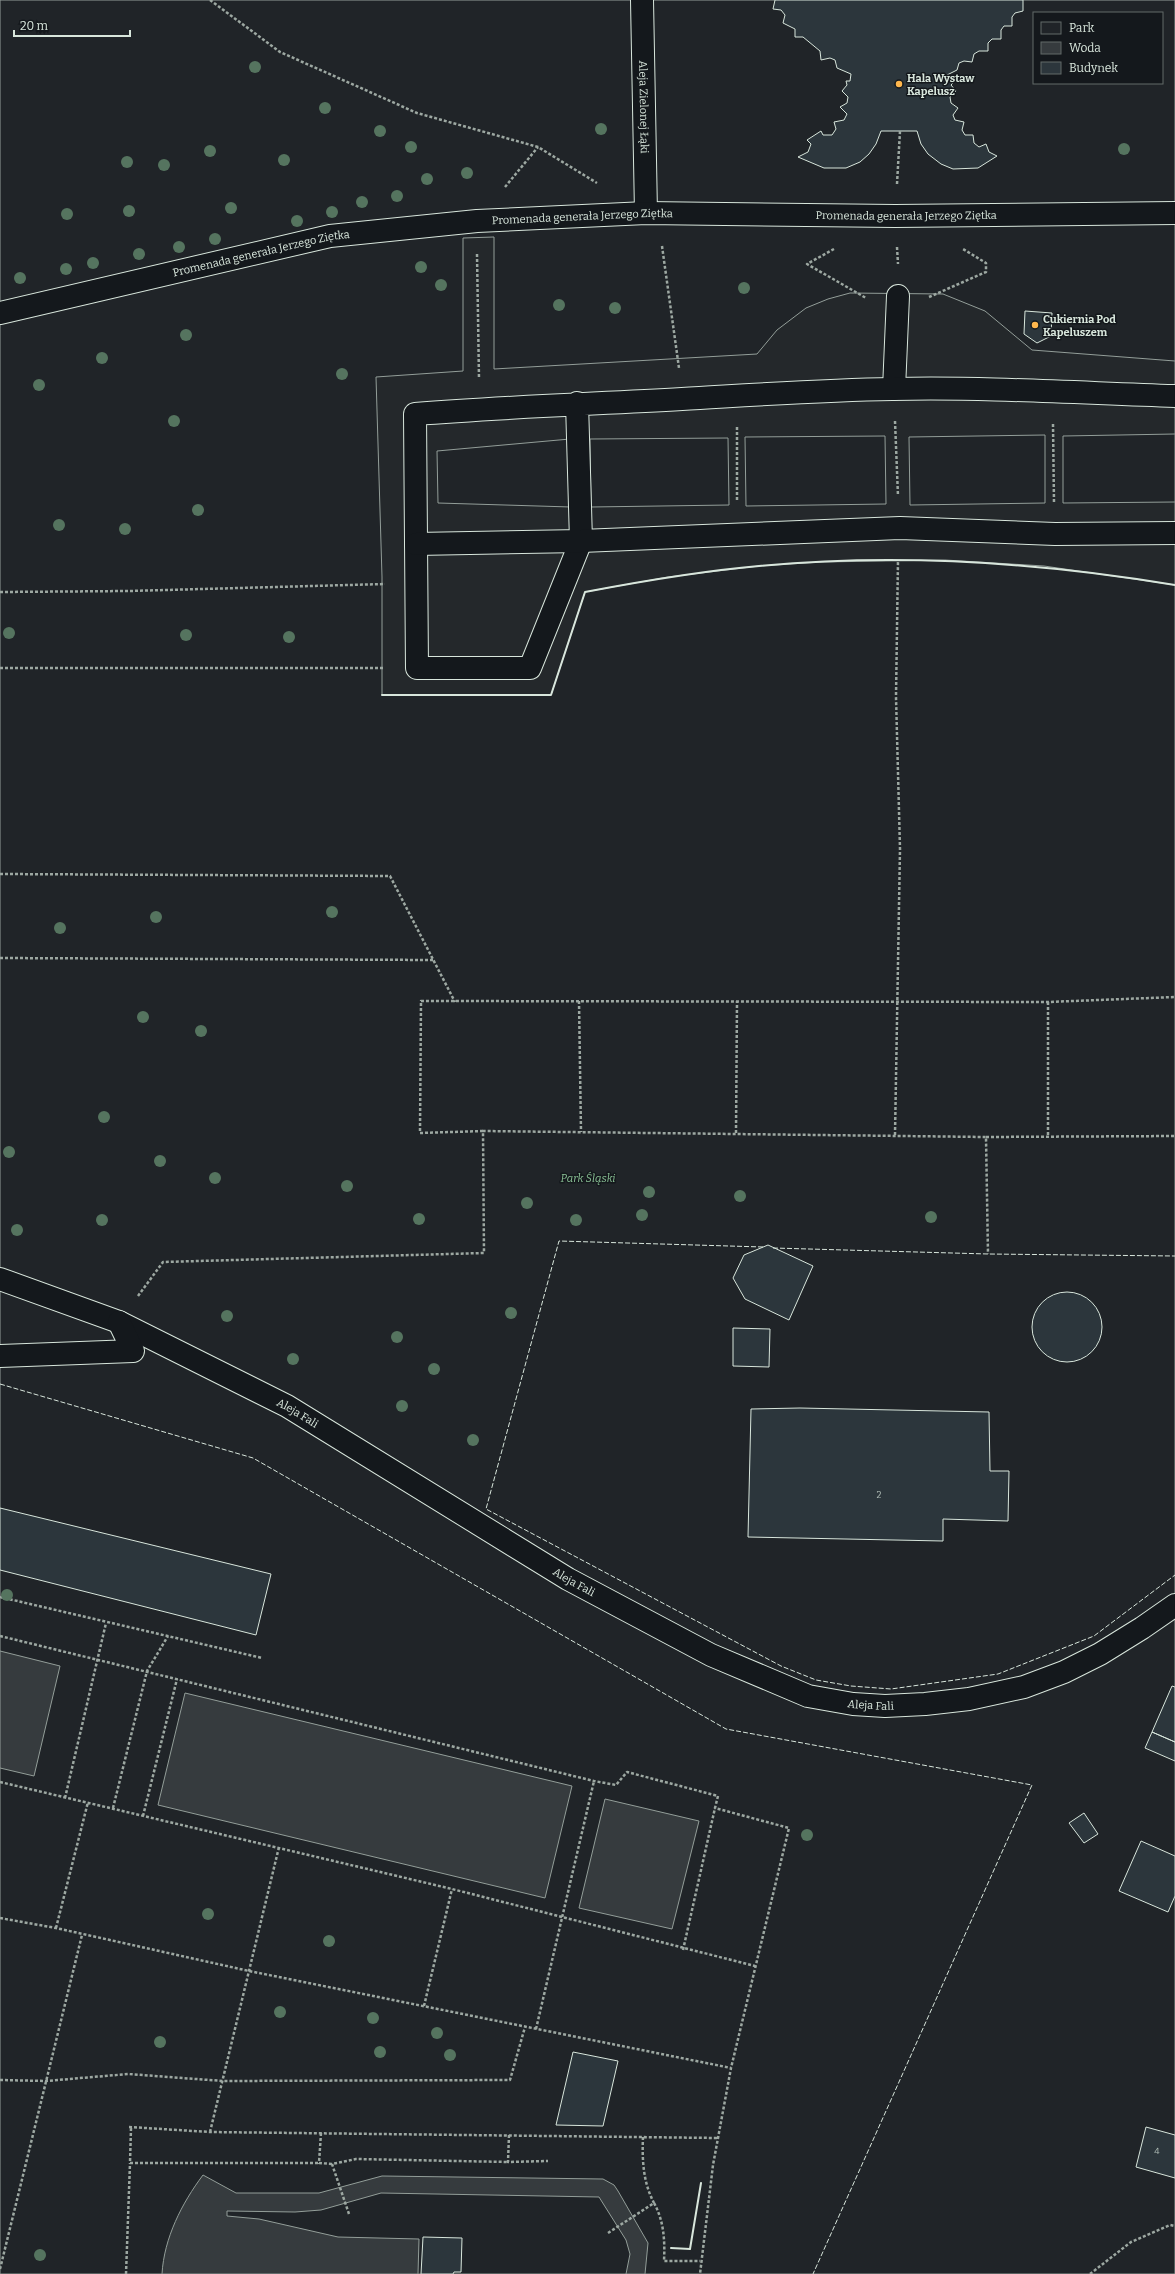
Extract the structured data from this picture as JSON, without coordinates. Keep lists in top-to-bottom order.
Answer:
{
  "streets": {
    "street": ["Aleja Zielonej Łąki", "Promenada generała Jerzego Ziętka", "Aleja Fali"]
  },
  "crossings": [
    ["Aleja Zielonej Łąki", "Promenada generała Jerzego Ziętka"]
  ],
  "parks": ["Park Śląski"],
  "places": ["Hala Wystaw Kapelusz", "Cukiernia Pod Kapeluszem"],
  "house_numbers": ["2", "4"],
  "legend": ["Park", "Woda", "Budynek"],
  "scale_bar": "20 m"
}
